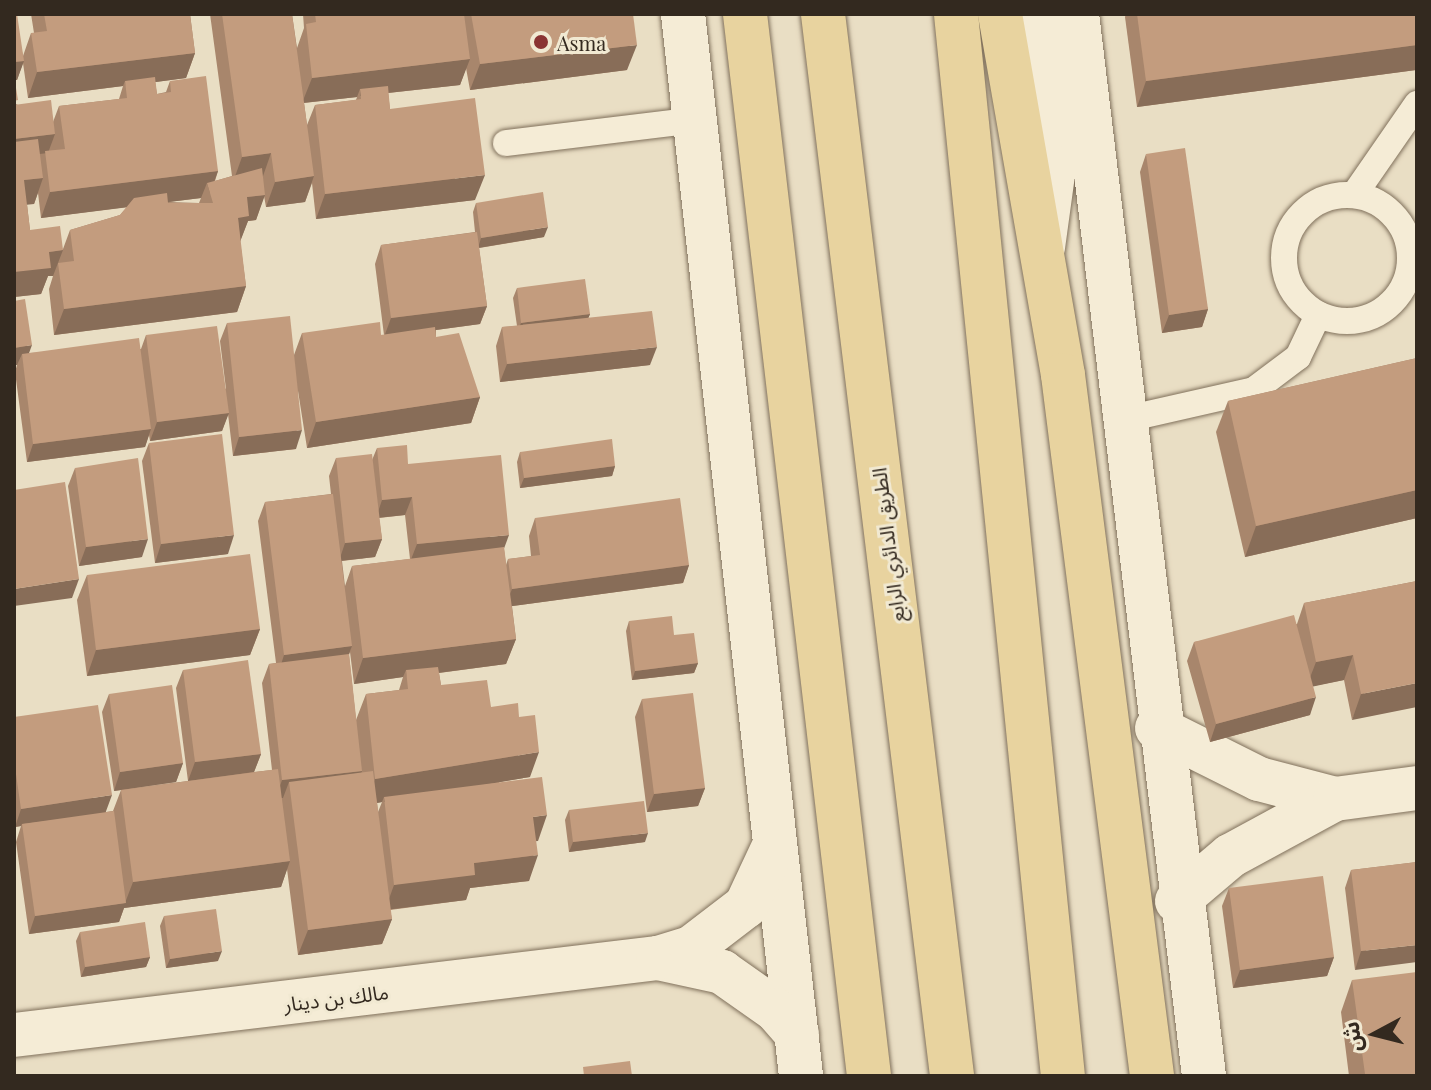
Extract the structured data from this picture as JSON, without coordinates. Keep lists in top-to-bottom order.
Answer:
{
  "streets": {
    "main road": ["الطريق الدائري الرابع"],
    "street": ["مالك بن دينار"]
  },
  "places": ["Asma"],
  "north": "left"
}
